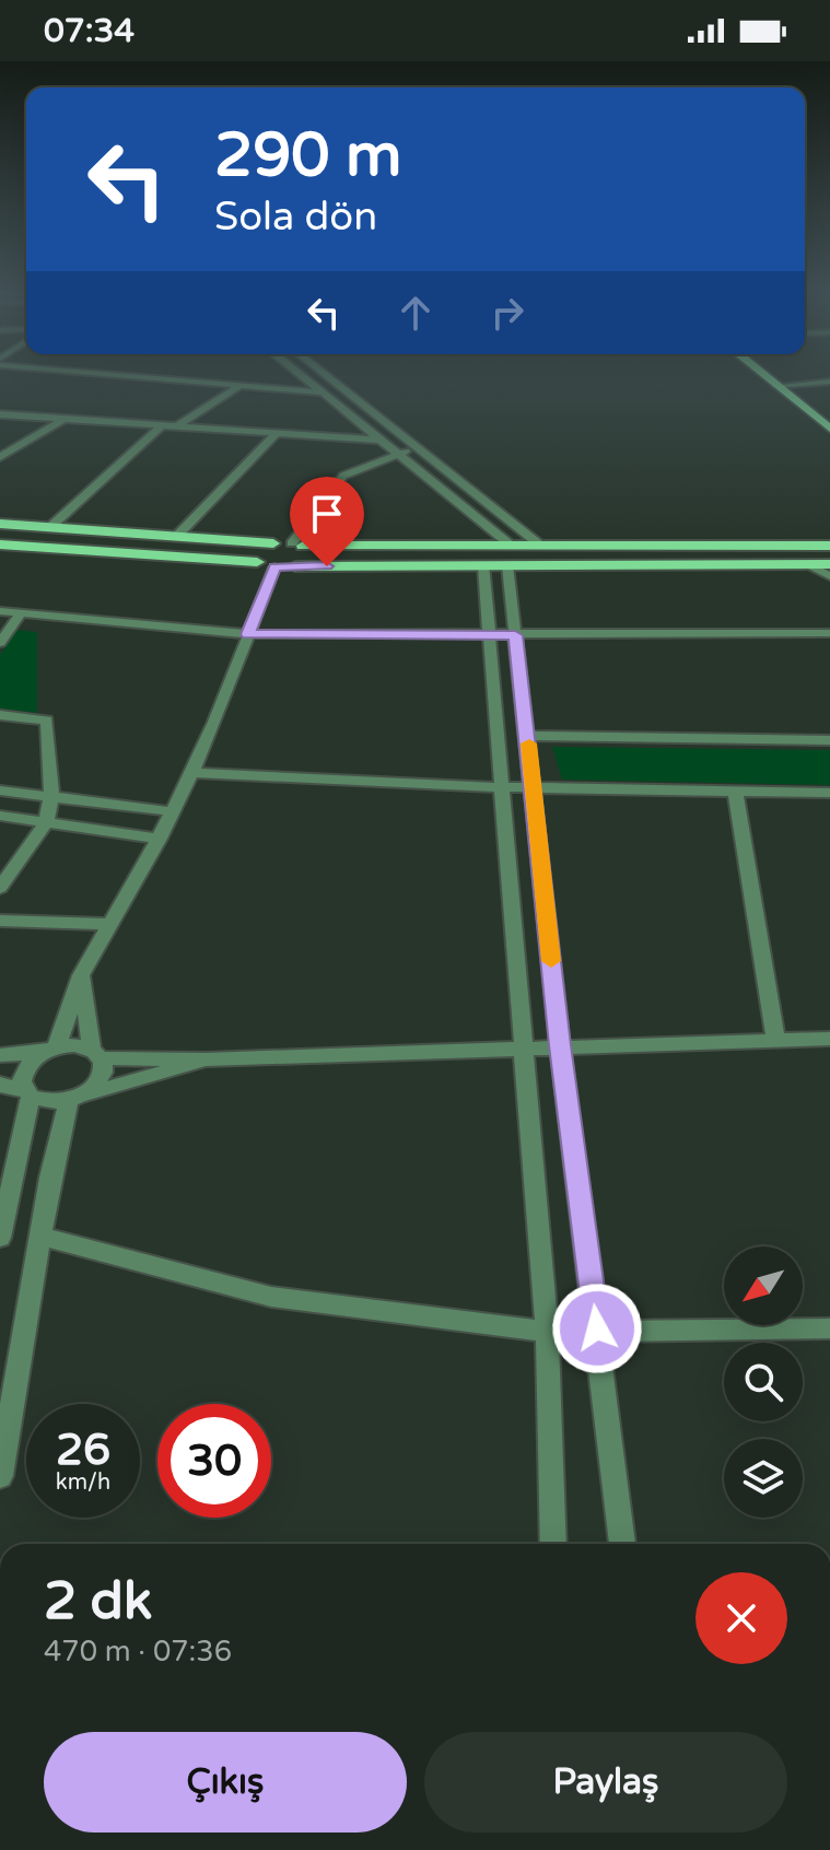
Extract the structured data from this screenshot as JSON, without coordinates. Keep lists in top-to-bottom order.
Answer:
{
  "north": "bottom left",
  "page": {
    "status": "07:34",
    "turn": ["290 m", "Sola dön"],
    "speed": "26 km/h",
    "limit": "30",
    "heading": ["2 dk", "470 m · 07:36"],
    "buttons": ["Çıkış", "Paylaş"]
  }
}
